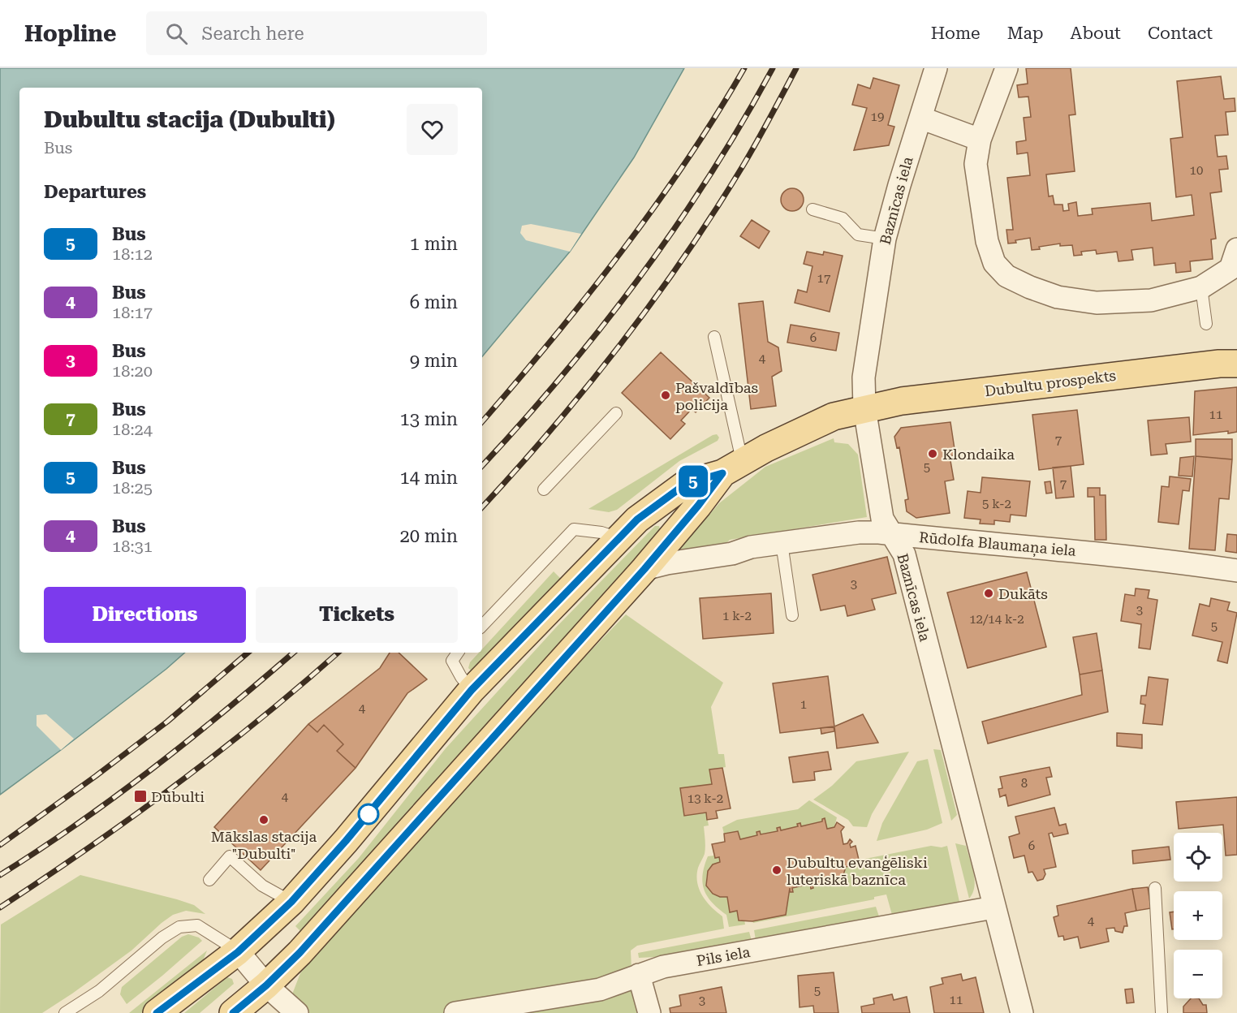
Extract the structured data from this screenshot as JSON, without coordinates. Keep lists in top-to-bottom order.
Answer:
{
  "streets": {
    "main road": ["Dubultu prospekts"],
    "street": ["Baznīcas iela", "Rūdolfa Blaumaņa iela", "Pils iela"]
  },
  "crossings": [
    ["Baznīcas iela", "Dubultu prospekts"],
    ["Baznīcas iela", "Rūdolfa Blaumaņa iela"],
    ["Baznīcas iela", "Pils iela"]
  ],
  "places": {
    "other": [
      "Pašvaldības policija",
      "Klondaika",
      "Dukāts",
      "Mākslas stacija \"Dubulti\"",
      "Dubultu evanģēliski luteriskā baznīca"
    ],
    "transit": ["Dubulti"]
  },
  "lines": ["bus line 5"],
  "house_numbers": [
    "19",
    "10",
    "17",
    "6",
    "4",
    "11",
    "7",
    "5",
    "7",
    "5 k-2",
    "3",
    "3",
    "1 k-2",
    "12/14 k-2",
    "5",
    "1",
    "4",
    "8",
    "4",
    "13 k-2",
    "6",
    "4",
    "5",
    "11",
    "3"
  ],
  "page": {
    "header": "Hopline",
    "search": "Search here",
    "nav": [
      "Home",
      "Map",
      "About",
      "Contact"
    ],
    "on_map": "5",
    "heading": [
      ["Dubultu stacija (Dubulti)", "Bus"],
      "Departures"
    ],
    "list": [
      {
        "mark": "5",
        "name": "Bus",
        "note": "18:12",
        "value": "1 min"
      },
      {
        "mark": "4",
        "name": "Bus",
        "note": "18:17",
        "value": "6 min"
      },
      {
        "mark": "3",
        "name": "Bus",
        "note": "18:20",
        "value": "9 min"
      },
      {
        "mark": "7",
        "name": "Bus",
        "note": "18:24",
        "value": "13 min"
      },
      {
        "mark": "5",
        "name": "Bus",
        "note": "18:25",
        "value": "14 min"
      },
      {
        "mark": "4",
        "name": "Bus",
        "note": "18:31",
        "value": "20 min"
      }
    ],
    "buttons": ["Directions", "Tickets"],
    "map_buttons": ["+", "−"]
  }
}
